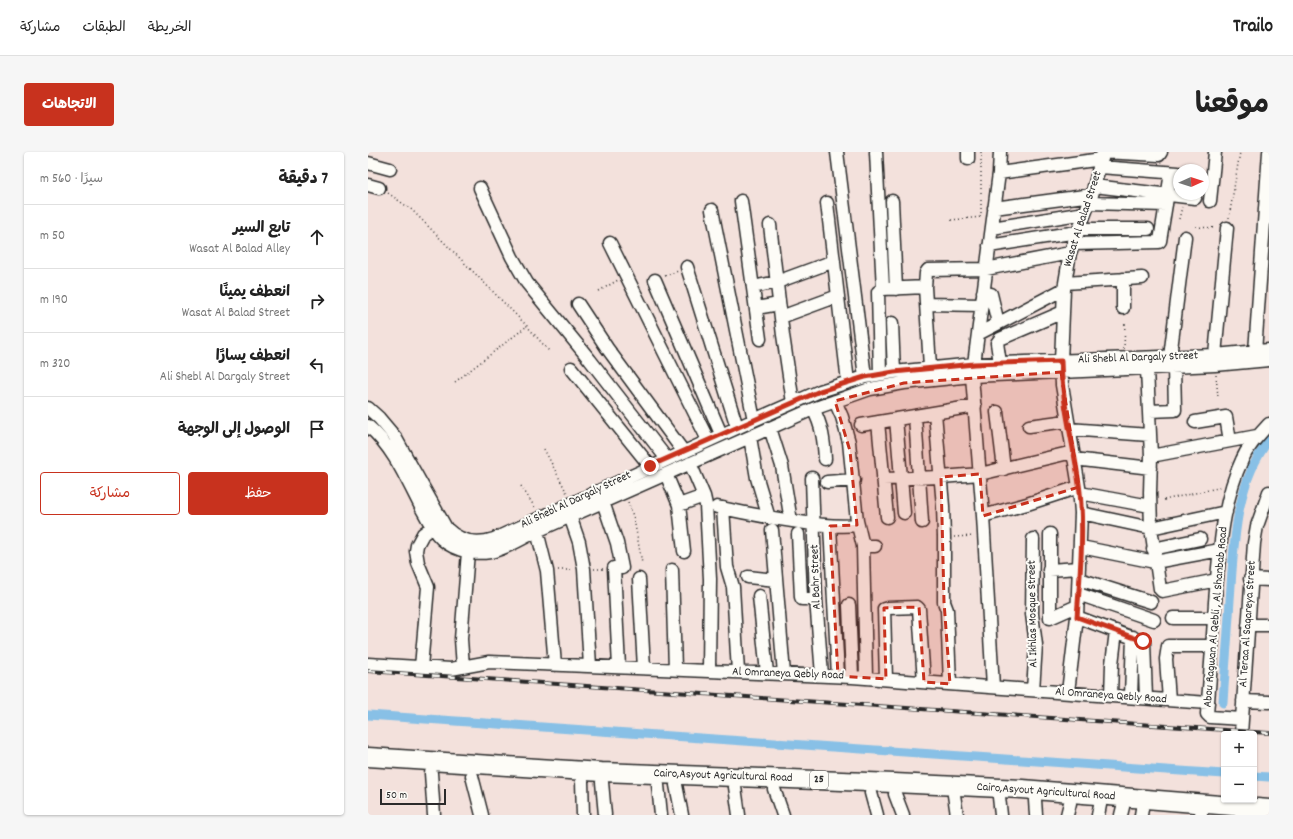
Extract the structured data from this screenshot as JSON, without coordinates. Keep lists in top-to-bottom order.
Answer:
{
  "streets": {
    "highway": ["Cairo,Asyout Agricultural Road", "25"],
    "street": [
      "Wasat Al Balad Street",
      "Ali Shebl Al Dargaly Street",
      "Al Bahr Street",
      "Al Ikhlas Mosque Street",
      "Abou Ragwan Al Qebli , Al Shanbab Road",
      "Al Teraa Al Saqareya Street",
      "Al Omraneya Qebly Road"
    ]
  },
  "crossings": [
    ["Wasat Al Balad Street", "Ali Shebl Al Dargaly Street"],
    ["Wasat Al Balad Street", "Al Omraneya Qebly Road"],
    ["Al Bahr Street", "Al Omraneya Qebly Road"],
    ["Al Ikhlas Mosque Street", "Al Omraneya Qebly Road"],
    ["Abou Ragwan Al Qebli , Al Shanbab Road", "Al Teraa Al Saqareya Street"],
    ["Abou Ragwan Al Qebli , Al Shanbab Road", "Al Omraneya Qebly Road"]
  ],
  "scale_bar": "50 m",
  "north": "right",
  "page": {
    "header": "Trailo",
    "nav": ["الخريطة", "الطبقات", "مشاركة"],
    "title": "موقعنا",
    "buttons": [
      "الاتجاهات",
      ["حفظ", "مشاركة"]
    ],
    "heading": ["7 دقيقة", "سيرًا · 560 m"],
    "list": [
      ["تابع السير", "Wasat Al Balad Alley", "50 m"],
      ["انعطف يمينًا", "Wasat Al Balad Street", "190 m"],
      ["انعطف يسارًا", "Ali Shebl Al Dargaly Street", "320 m"],
      "الوصول إلى الوجهة"
    ],
    "map_buttons": ["+", "−"],
    "scale": "50 m"
  }
}
